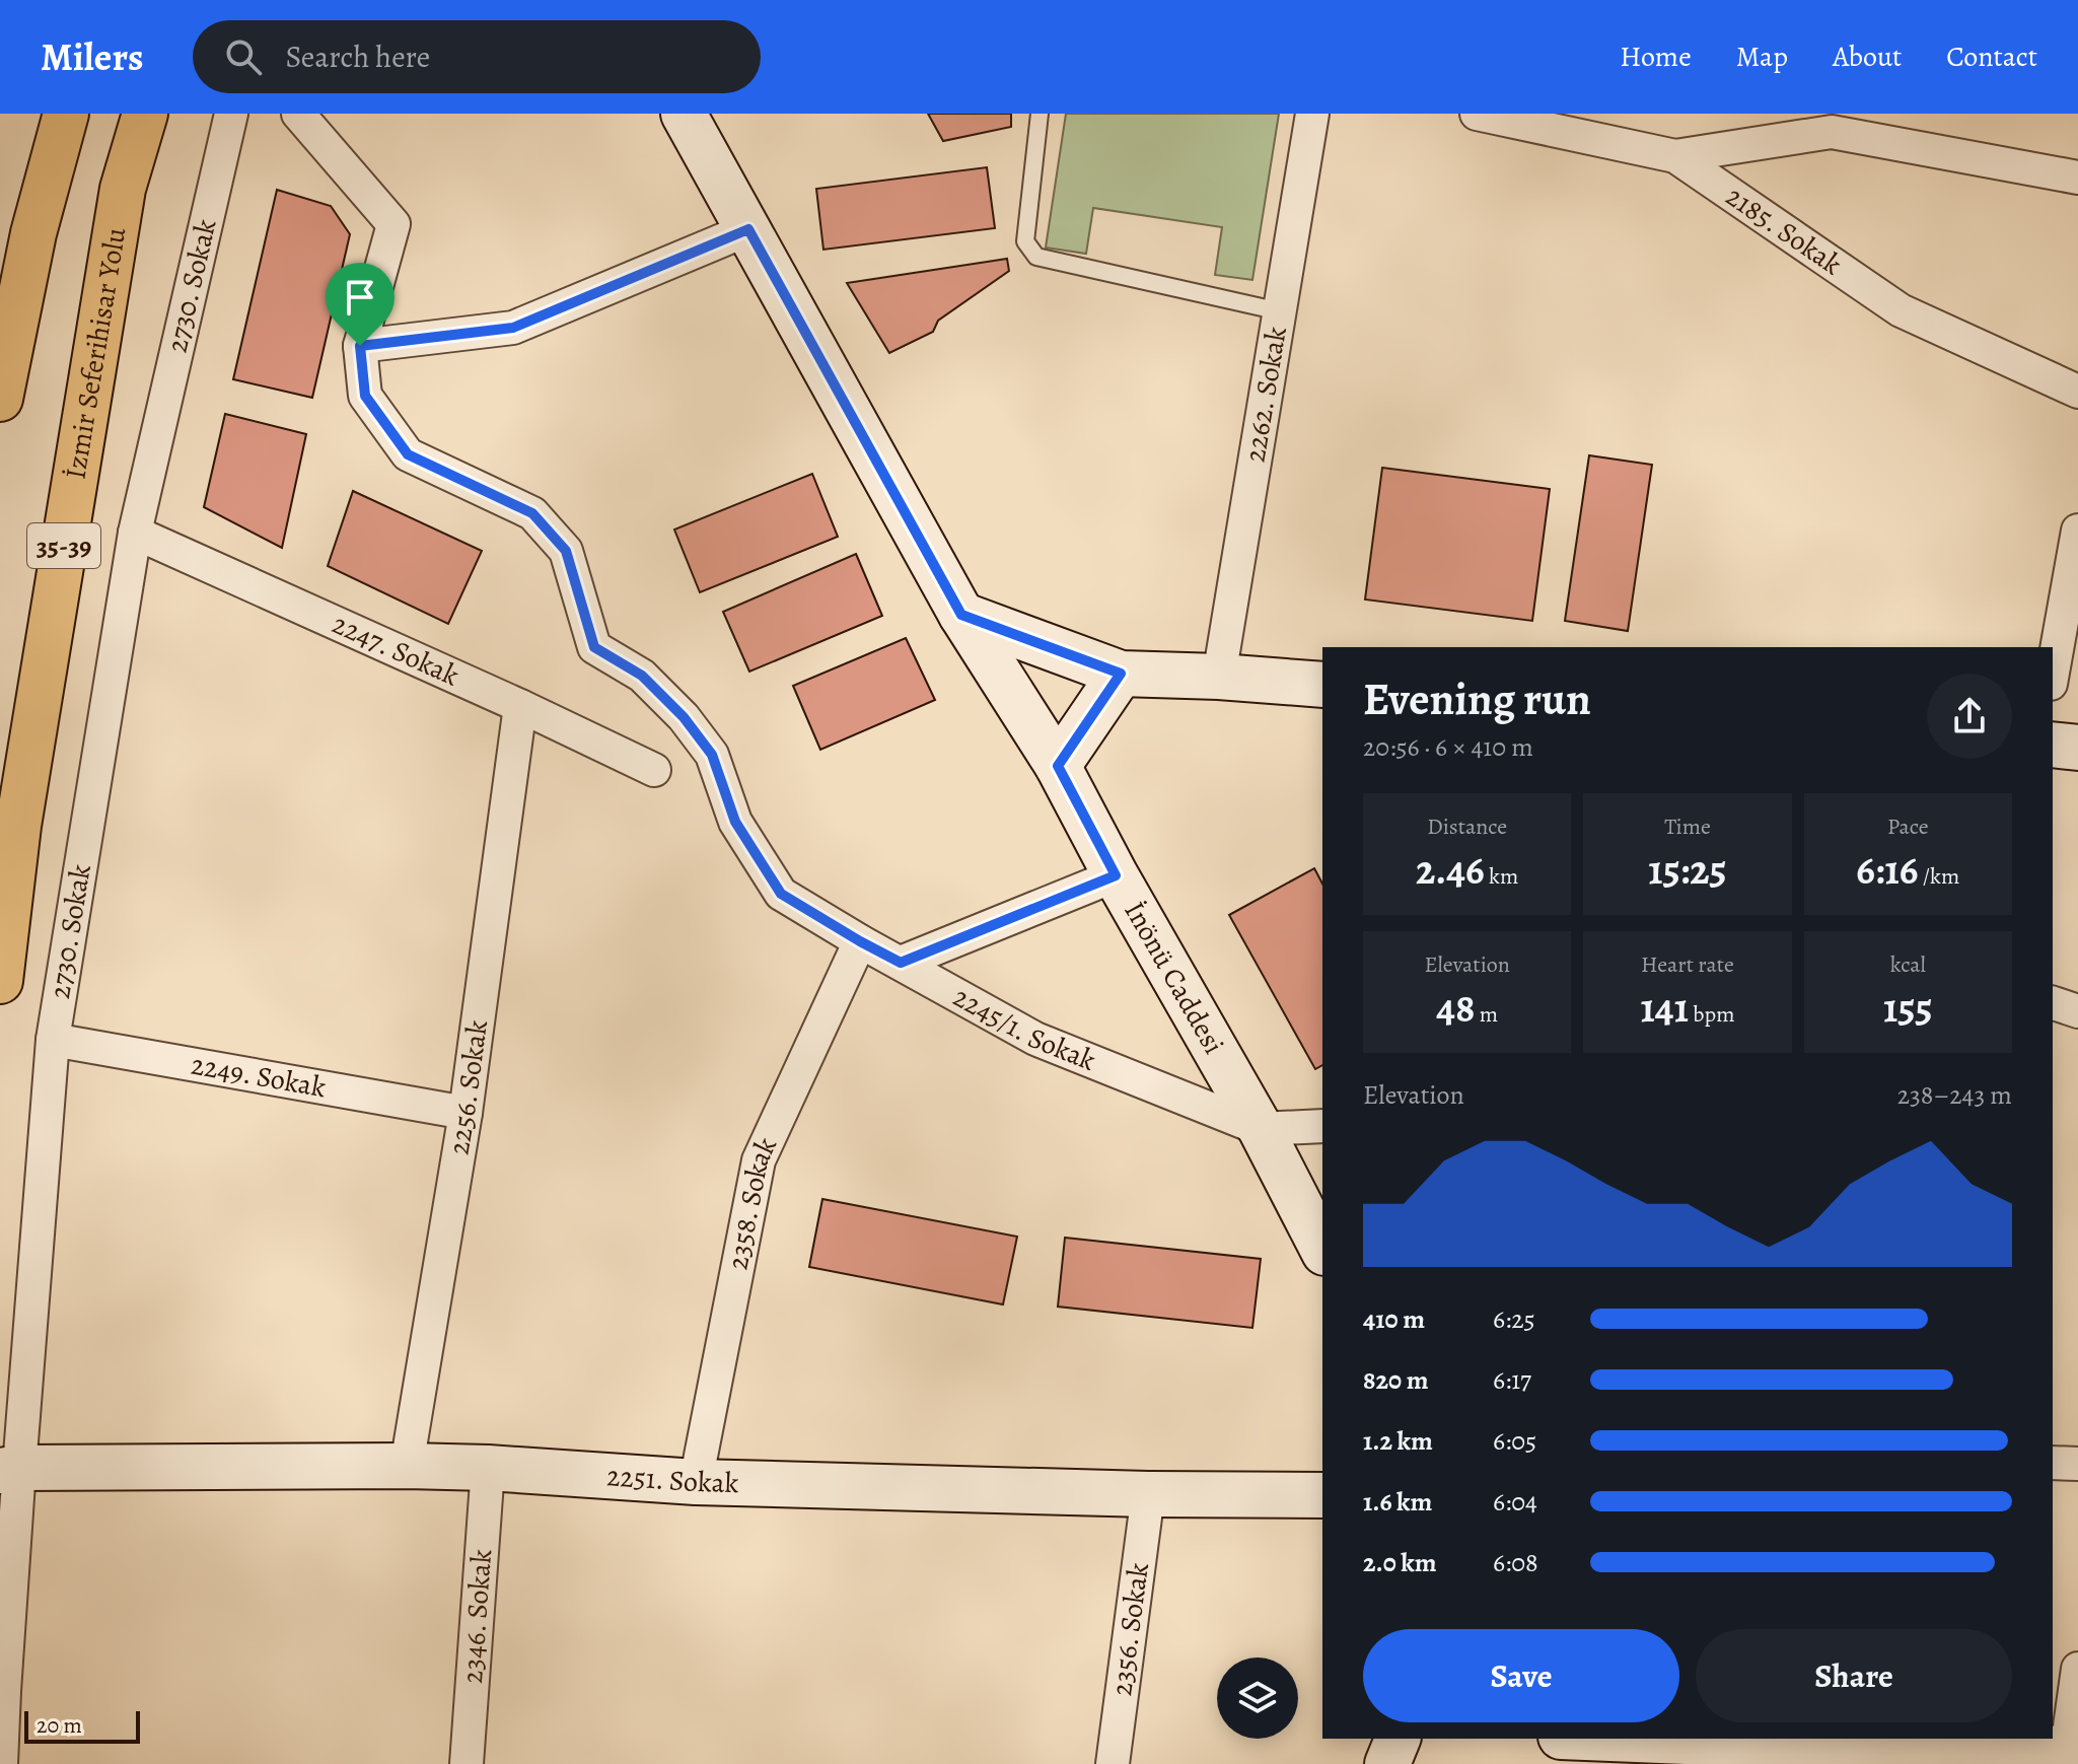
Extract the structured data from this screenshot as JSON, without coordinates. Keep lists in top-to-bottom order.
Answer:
{
  "streets": {
    "main road": ["İzmir Seferihisar Yolu", "35-39"],
    "street": [
      "2185. Sokak",
      "2730. Sokak",
      "2262. Sokak",
      "2247. Sokak",
      "İnönü Caddesi",
      "2245/1. Sokak",
      "2249. Sokak",
      "2256. Sokak",
      "2358. Sokak",
      "2251. Sokak",
      "2346. Sokak",
      "2356. Sokak"
    ]
  },
  "crossings": [
    ["2730. Sokak", "2247. Sokak"],
    ["2730. Sokak", "2249. Sokak"],
    ["2730. Sokak", "2251. Sokak"],
    ["2247. Sokak", "2256. Sokak"],
    ["İnönü Caddesi", "2245/1. Sokak"],
    ["2245/1. Sokak", "2358. Sokak"],
    ["2249. Sokak", "2256. Sokak"],
    ["2256. Sokak", "2251. Sokak"],
    ["2358. Sokak", "2251. Sokak"],
    ["2251. Sokak", "2346. Sokak"],
    ["2251. Sokak", "2356. Sokak"]
  ],
  "scale_bar": "20 m",
  "page": {
    "header": "Milers",
    "search": "Search here",
    "nav": [
      "Home",
      "Map",
      "About",
      "Contact"
    ],
    "heading": ["Evening run", "20:56 · 6 × 410 m"],
    "stats": [
      ["Distance", "2.46 km"],
      ["Time", "15:25"],
      ["Pace", "6:16 /km"],
      ["Elevation", "48 m"],
      ["Heart rate", "141 bpm"],
      ["kcal", "155"]
    ],
    "chart": ["Elevation", "238–243 m"],
    "list": [
      {
        "name": "410 m",
        "note": "6:25"
      },
      {
        "name": "820 m",
        "note": "6:17"
      },
      {
        "name": "1.2 km",
        "note": "6:05"
      },
      {
        "name": "1.6 km",
        "note": "6:04"
      },
      {
        "name": "2.0 km",
        "note": "6:08"
      }
    ],
    "buttons": ["Save", "Share"],
    "scale": "20 m"
  }
}
